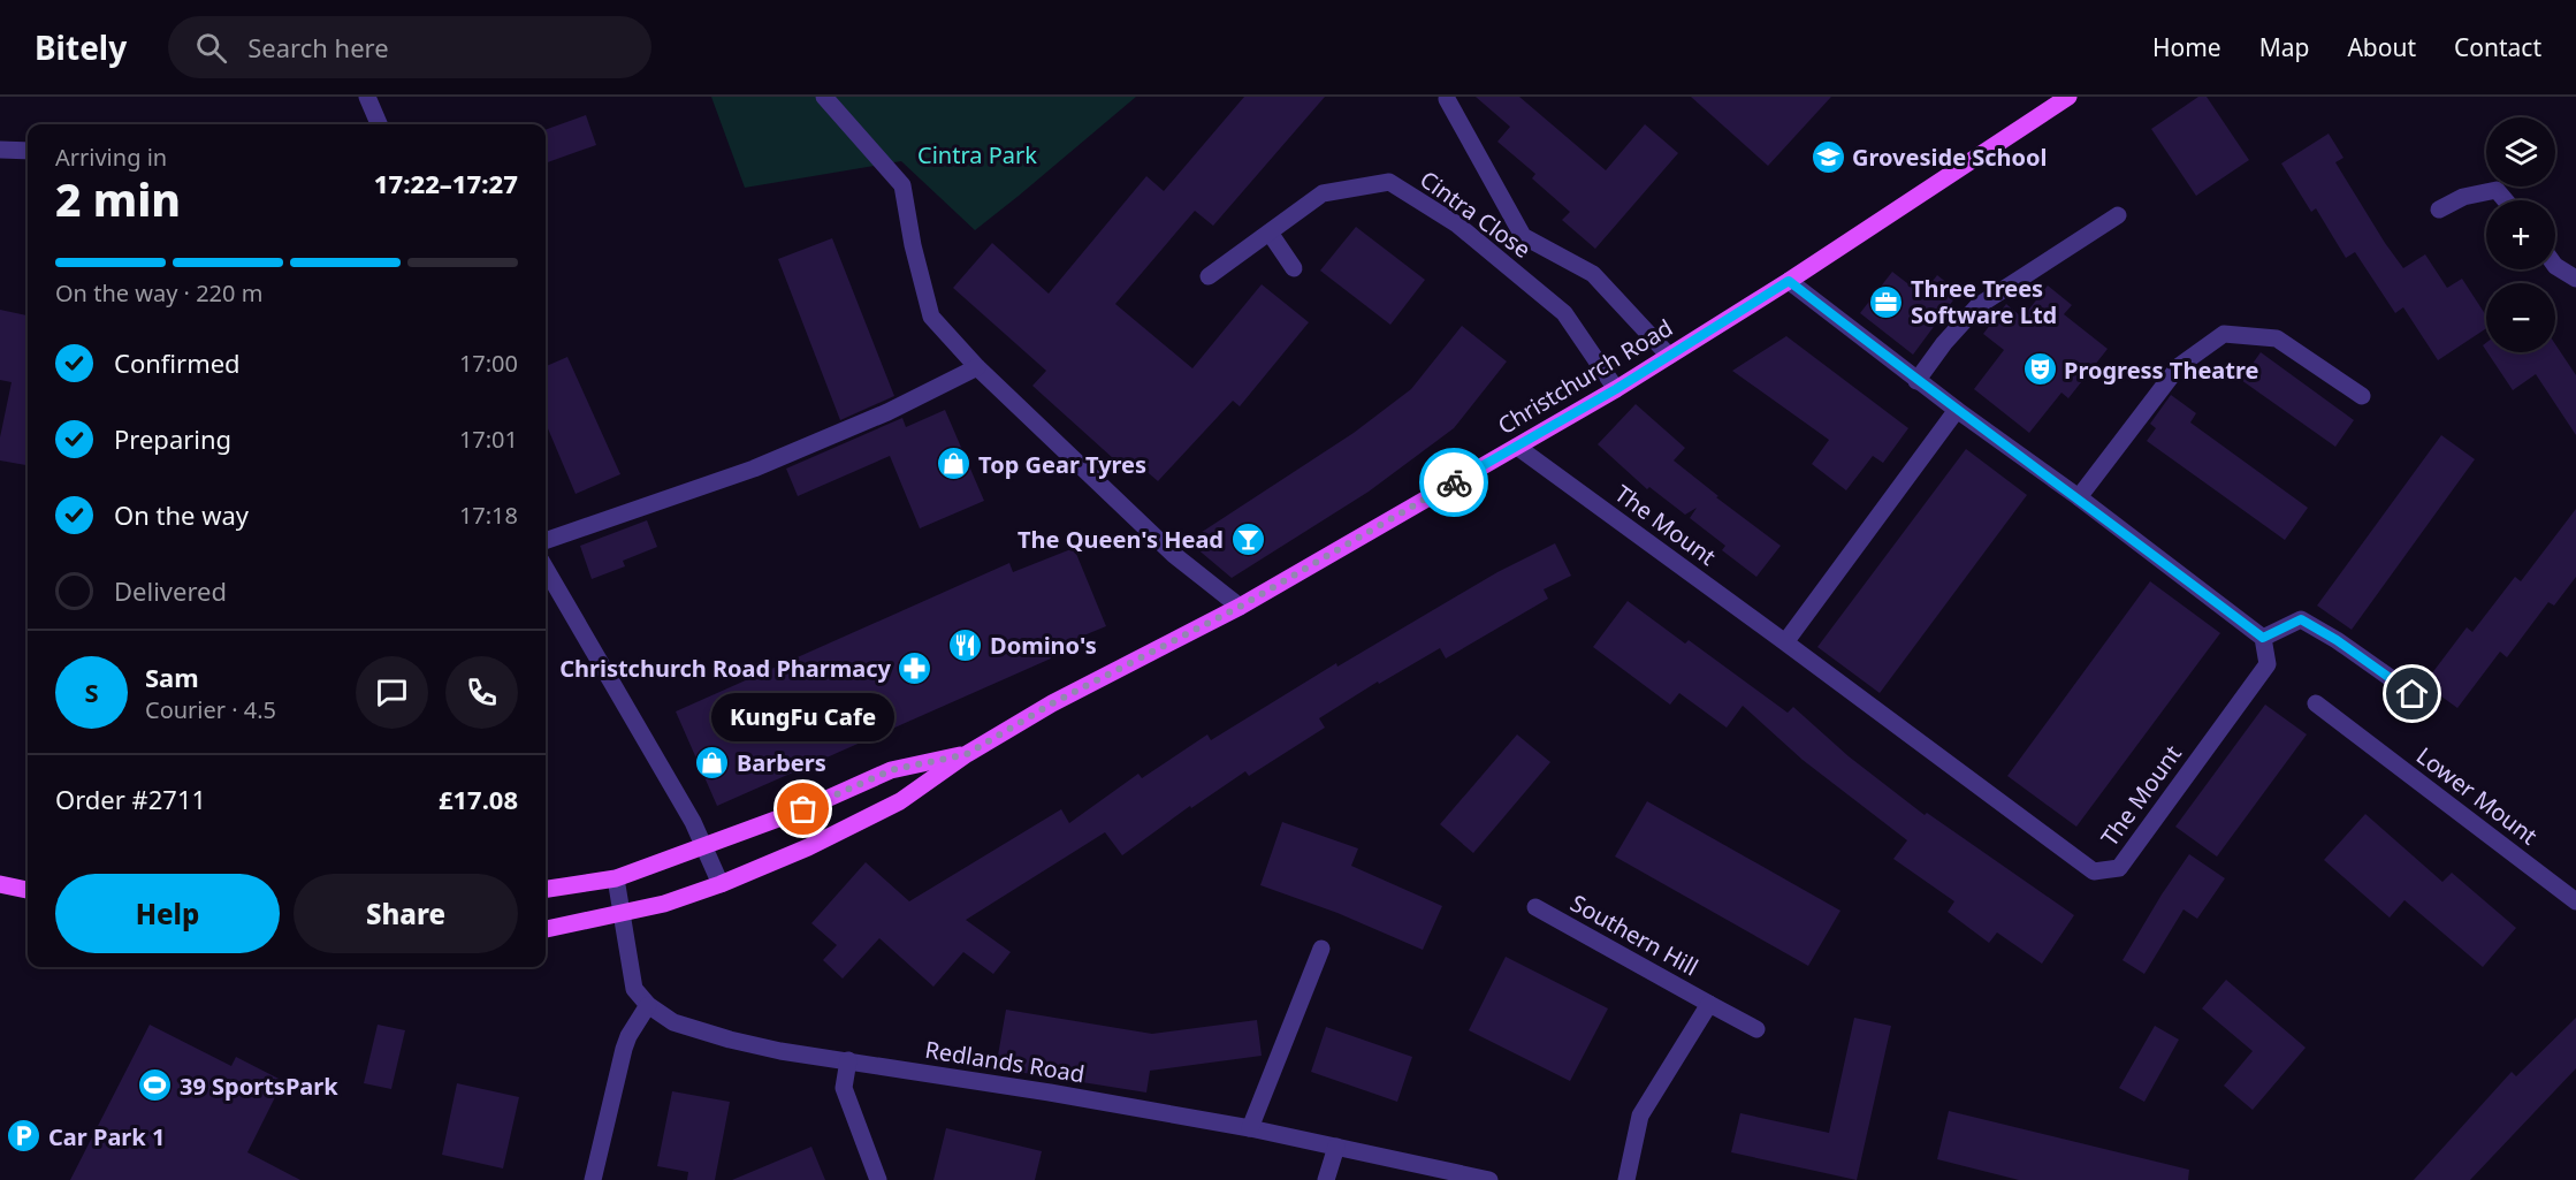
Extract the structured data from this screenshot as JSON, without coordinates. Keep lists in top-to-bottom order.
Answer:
{
  "streets": {
    "main road": ["Christchurch Road"],
    "street": [
      "Cintra Close",
      "The Mount",
      "Lower Mount",
      "Southern Hill",
      "Redlands Road"
    ]
  },
  "crossings": [
    ["Cintra Close", "Christchurch Road"],
    ["Christchurch Road", "The Mount"],
    ["Christchurch Road", "Redlands Road"]
  ],
  "parks": ["Cintra Park"],
  "places": {
    "school or university": ["Groveside School"],
    "office": ["Three Trees Software Ltd"],
    "theatre": ["Progress Theatre"],
    "shop": ["Top Gear Tyres", "Barbers"],
    "bar": ["The Queen's Head"],
    "restaurant": ["Domino's"],
    "pharmacy": ["Christchurch Road Pharmacy"],
    "other": ["KungFu Cafe"],
    "sports": ["39 SportsPark"],
    "parking": ["Car Park 1"]
  },
  "page": {
    "header": "Bitely",
    "search": "Search here",
    "nav": [
      "Home",
      "Map",
      "About",
      "Contact"
    ],
    "map_buttons": ["+", "−"],
    "heading": ["2 min", "Arriving in", "17:22–17:27"],
    "panel": [
      "Sam",
      "Courier · 4.5",
      "Order #2711",
      "£17.08"
    ],
    "bar": "On the way · 220 m",
    "list": [
      ["Confirmed", "17:00"],
      ["Preparing", "17:01"],
      ["On the way", "17:18"],
      "Delivered"
    ],
    "round": "S",
    "bubble": "KungFu Cafe",
    "buttons": ["Help", "Share"]
  }
}
